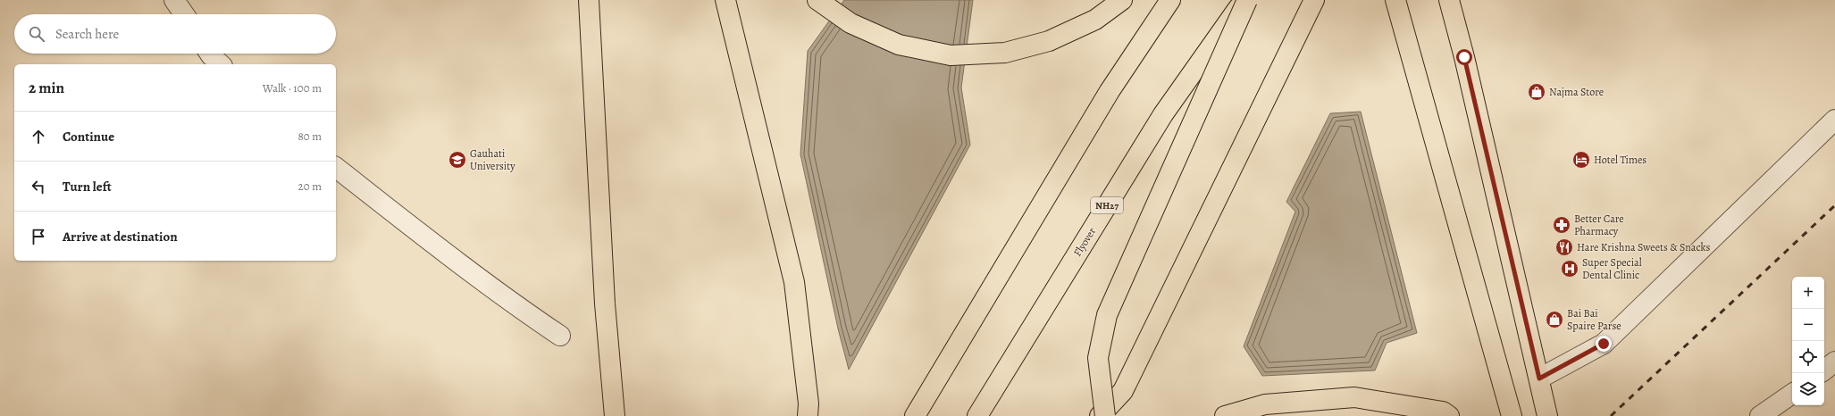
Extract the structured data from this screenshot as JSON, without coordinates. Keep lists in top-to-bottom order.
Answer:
{
  "streets": {
    "main road": ["NH27", "Flyover"]
  },
  "places": {
    "shop": ["Najma Store", "Bai Bai Spaire Parse"],
    "school or university": ["Gauhati University"],
    "hotel": ["Hotel Times"],
    "pharmacy": ["Better Care Pharmacy"],
    "restaurant": ["Hare Krishna Sweets & Snacks"],
    "hospital": ["Super Special Dental Clinic"]
  },
  "page": {
    "search": "Search here",
    "heading": ["2 min", "Walk · 100 m"],
    "list": [
      ["Continue", "80 m"],
      ["Turn left", "20 m"],
      "Arrive at destination"
    ],
    "map_buttons": ["+", "−"]
  }
}
